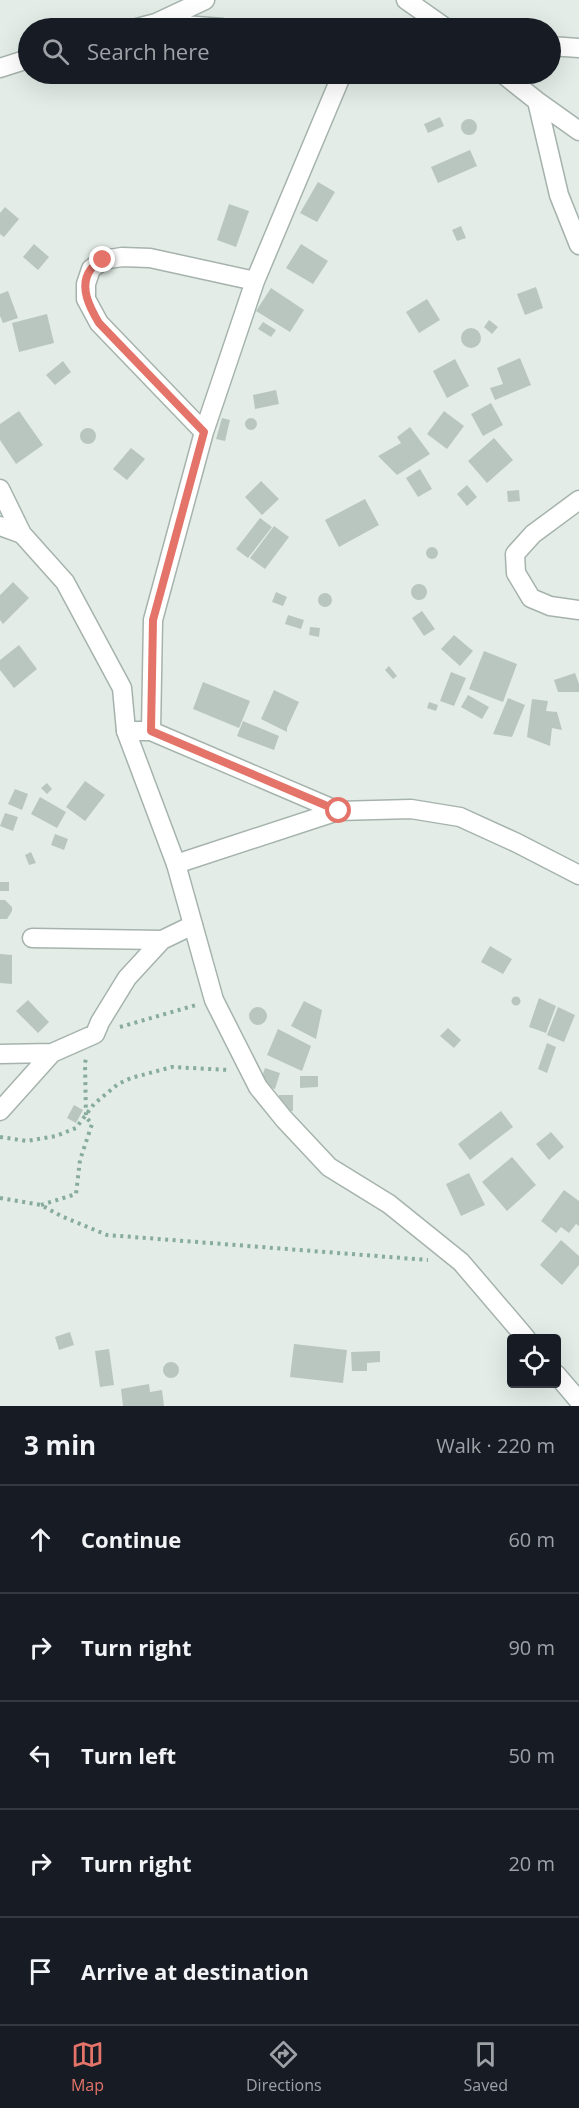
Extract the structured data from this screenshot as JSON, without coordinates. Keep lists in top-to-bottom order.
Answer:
{
  "page": {
    "search": "Search here",
    "heading": ["3 min", "Walk · 220 m"],
    "list": [
      ["Continue", "60 m"],
      ["Turn right", "90 m"],
      ["Turn left", "50 m"],
      ["Turn right", "20 m"],
      "Arrive at destination"
    ],
    "nav": ["Map", "Directions", "Saved"]
  }
}
